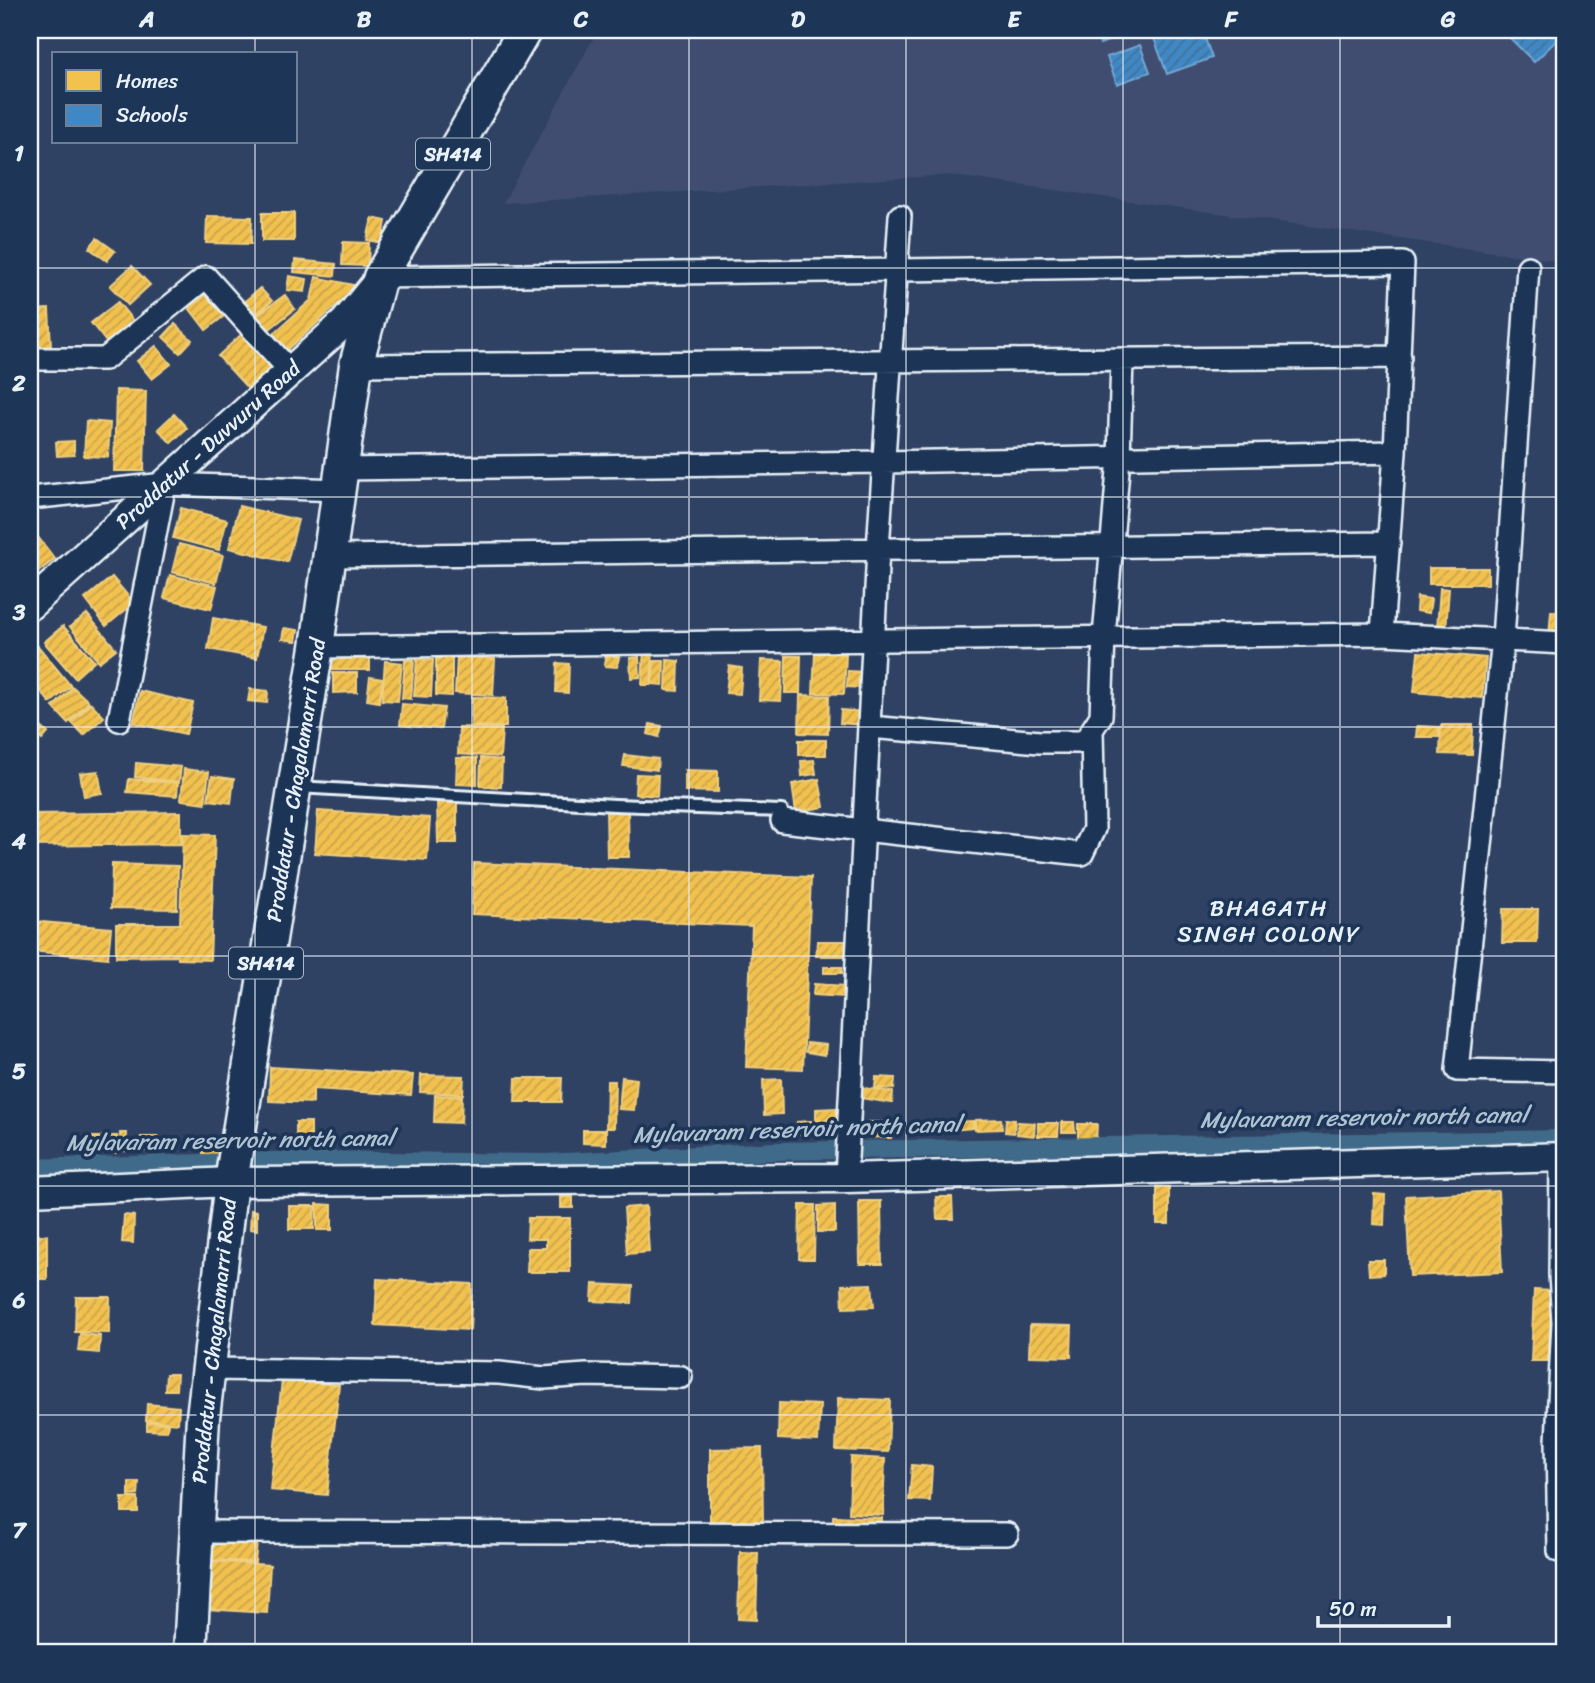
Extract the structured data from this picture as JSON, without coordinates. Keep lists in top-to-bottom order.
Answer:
{
  "streets": {
    "main road": ["SH414", "Proddatur - Duvvuru Road", "Proddatur - Chagalamarri Road"]
  },
  "crossings": [
    ["Proddatur - Duvvuru Road", "Proddatur - Chagalamarri Road"]
  ],
  "districts": ["BHAGATH SINGH COLONY"],
  "water": ["Mylavaram reservoir north canal"],
  "legend": ["Homes", "Schools"],
  "scale_bar": "50 m",
  "grid": {
    "columns": [
      "A",
      "B",
      "C",
      "D",
      "E",
      "F",
      "G"
    ],
    "rows": [
      "1",
      "2",
      "3",
      "4",
      "5",
      "6",
      "7"
    ]
  }
}
